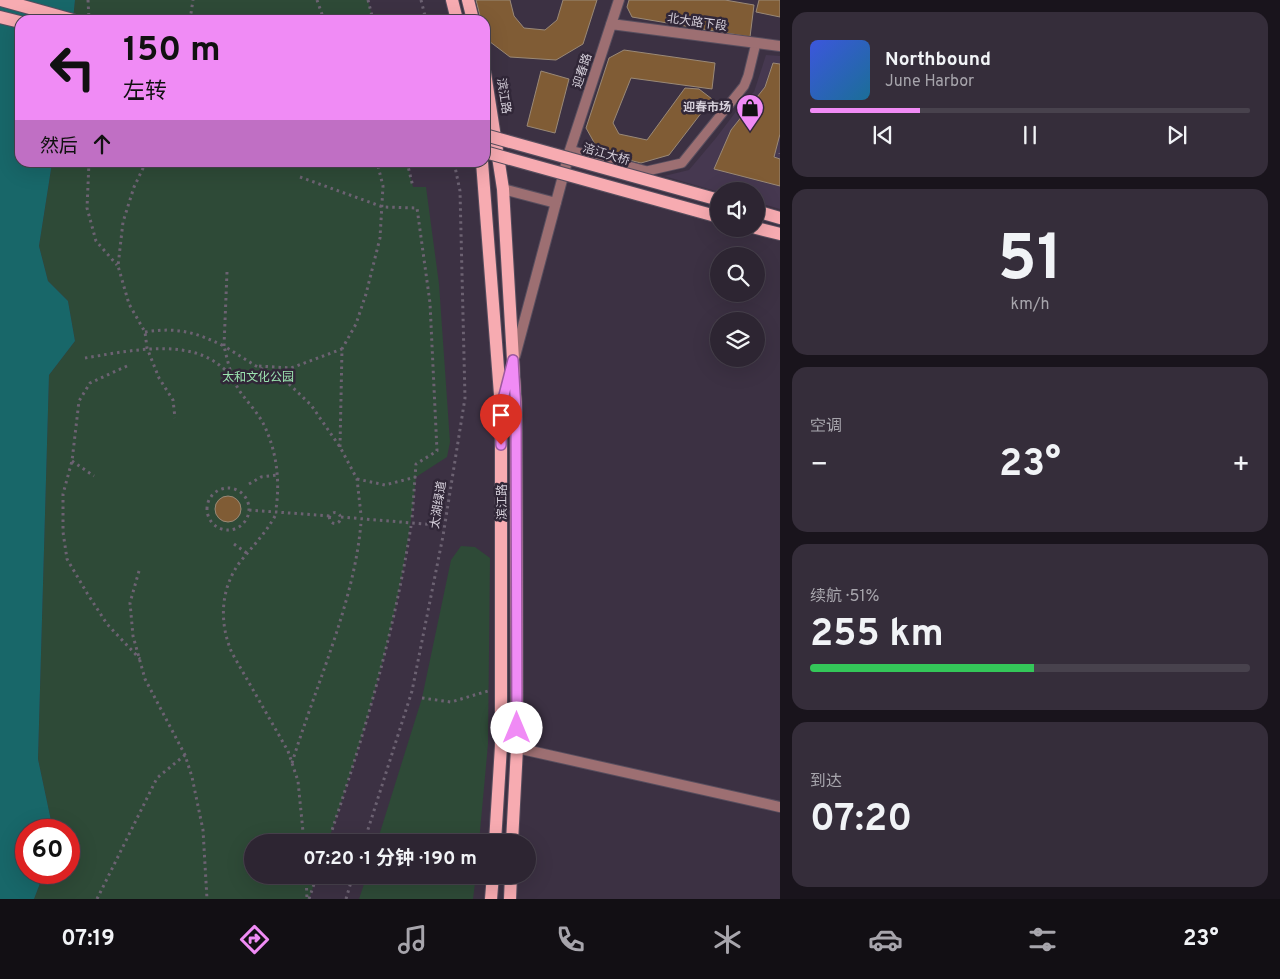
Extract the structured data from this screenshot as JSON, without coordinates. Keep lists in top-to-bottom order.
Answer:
{
  "streets": {
    "main road": ["滨江路", "涪江大桥"],
    "street": ["北大路下段", "迎春路"],
    "path": ["太湖绿道"]
  },
  "crossings": [
    ["北大路下段", "迎春路"],
    ["迎春路", "滨江路"]
  ],
  "parks": ["太和文化公园"],
  "places": {
    "shop": ["迎春市场"]
  },
  "page": {
    "turn": ["150 m", "左转"],
    "song": ["Northbound", "June Harbor"],
    "then": "然后",
    "tile": [
      ["51", "km/h"],
      "空调",
      ["续航 · 51%", "255 km"],
      ["到达", "07:20"]
    ],
    "heat": ["−", "23°", "+"],
    "limit": "60",
    "trip": "07:20 · 1 分钟 · 190 m",
    "tabs": ["07:19", "23°"]
  }
}
